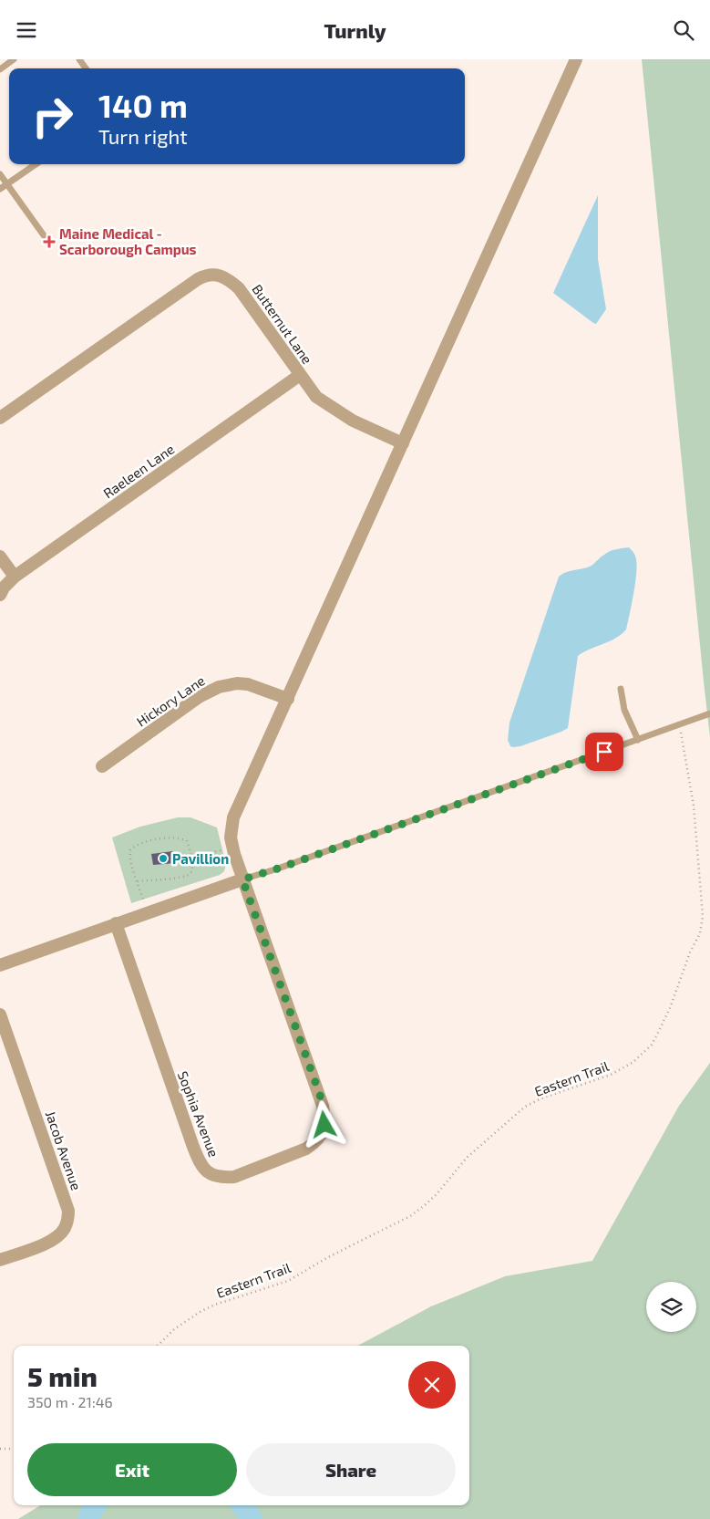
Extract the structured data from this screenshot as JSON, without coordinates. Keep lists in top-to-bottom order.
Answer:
{
  "streets": {
    "street": [
      "Butternut Lane",
      "Raeleen Lane",
      "Hickory Lane",
      "Sophia Avenue",
      "Jacob Avenue"
    ],
    "path": ["Eastern Trail"]
  },
  "crossings": [
    ["Butternut Lane", "Raeleen Lane"],
    ["Butternut Lane", "Sophia Avenue"],
    ["Hickory Lane", "Sophia Avenue"]
  ],
  "places": {
    "health": ["Maine Medical - Scarborough Campus"],
    "other": ["Pavillion"]
  },
  "page": {
    "header": "Turnly",
    "turn": ["140 m", "Turn right"],
    "heading": ["5 min", "350 m · 21:46"],
    "buttons": ["Exit", "Share"]
  }
}
